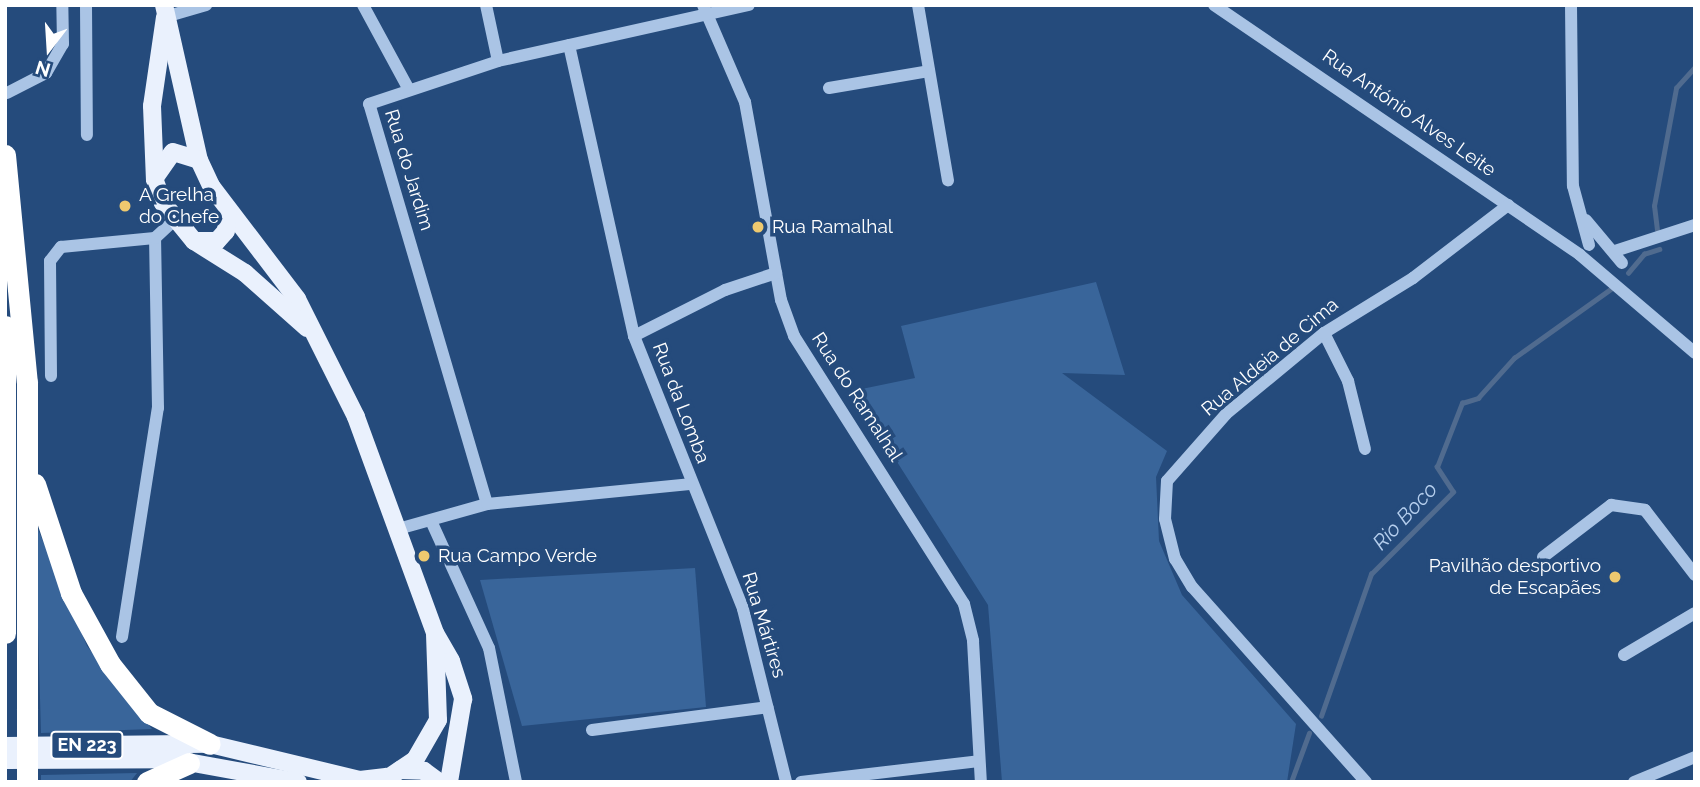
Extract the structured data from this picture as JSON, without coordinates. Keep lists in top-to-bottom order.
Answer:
{
  "streets": {
    "main road": ["EN 223"],
    "street": [
      "Rua António Alves Leite",
      "Rua do Jardim",
      "Rua Aldeia de Cima",
      "Rua do Ramalhal",
      "Rua da Lomba",
      "Rua Mártires"
    ]
  },
  "crossings": [
    ["Rua António Alves Leite", "Rua Aldeia de Cima"],
    ["Rua do Jardim", "Rua do Ramalhal"],
    ["Rua do Jardim", "Rua da Lomba"],
    ["Rua da Lomba", "Rua Mártires"]
  ],
  "water": ["Rio Boco"],
  "places": [
    "A Grelha do Chefe",
    "Rua Ramalhal",
    "Rua Campo Verde",
    "Pavilhão desportivo de Escapães"
  ],
  "north": "bottom"
}
